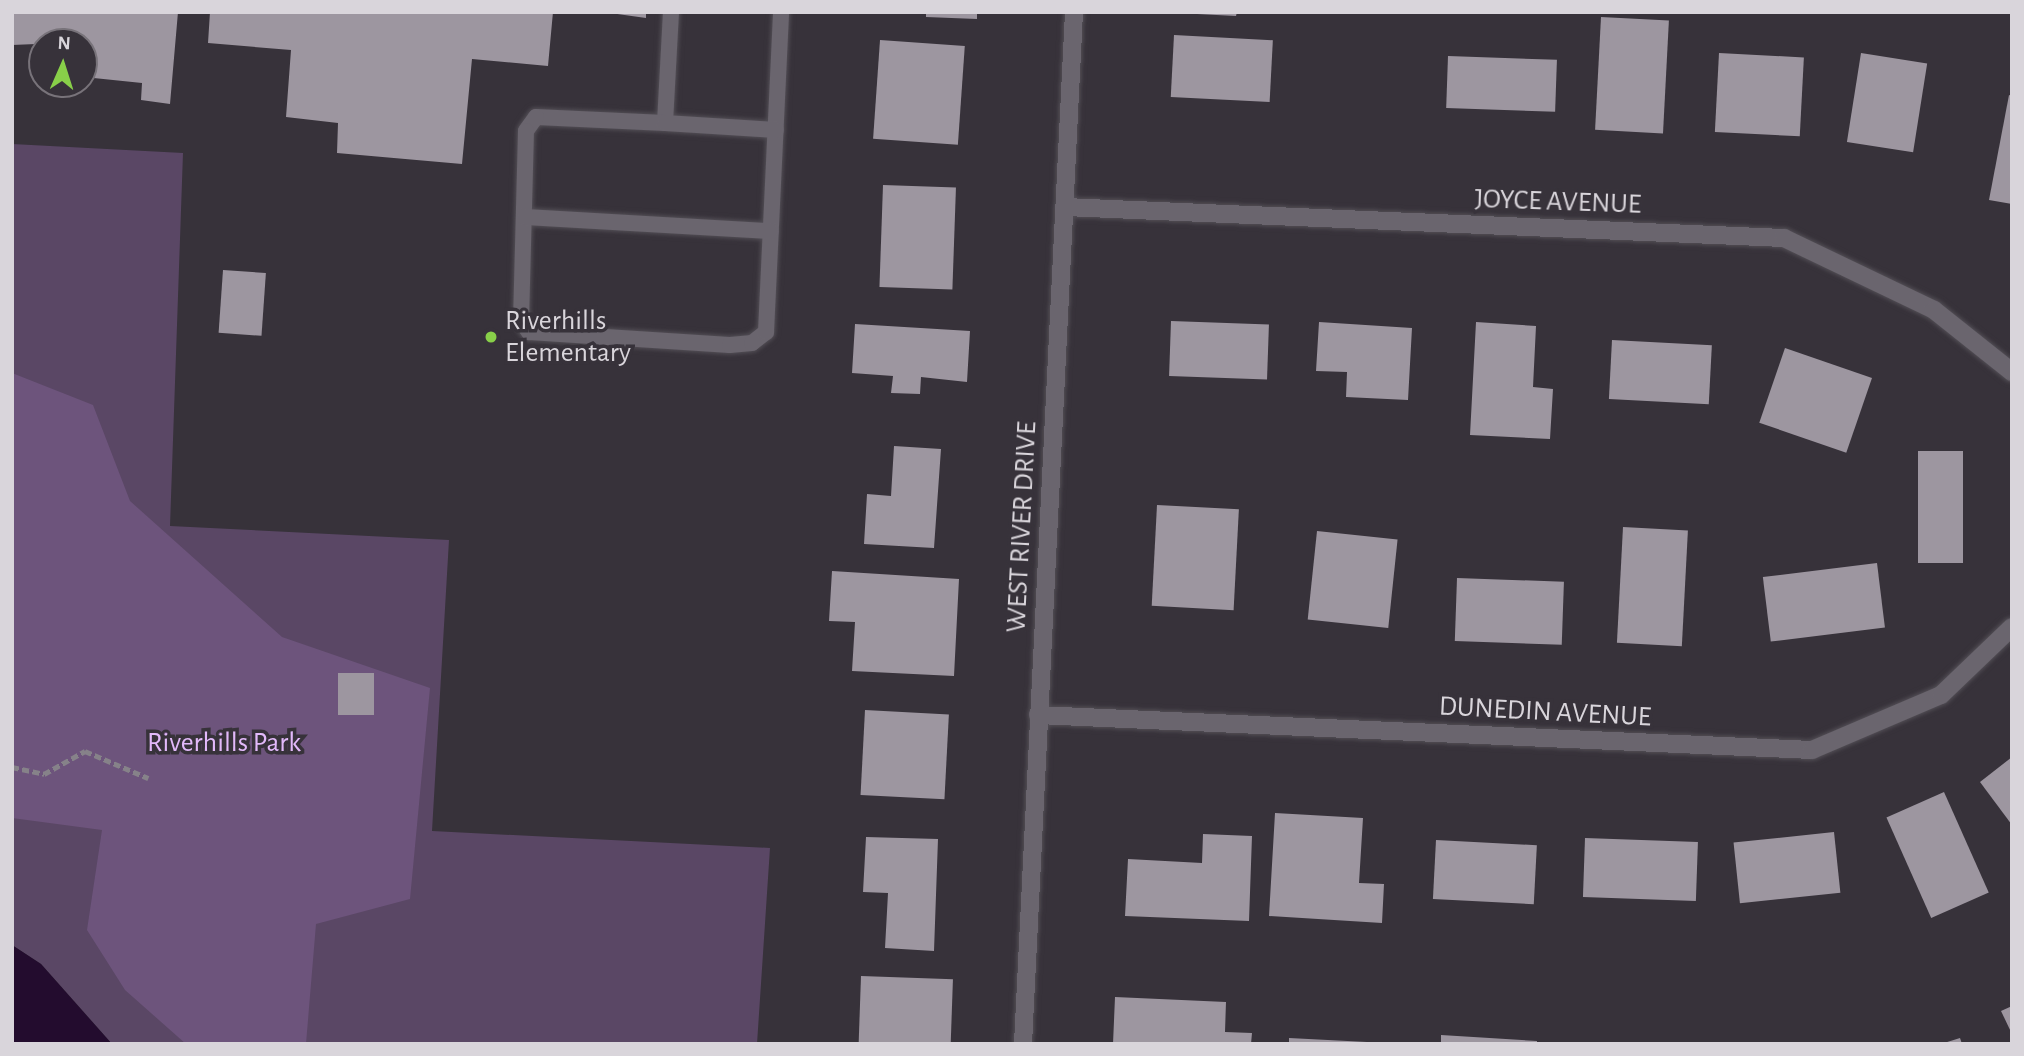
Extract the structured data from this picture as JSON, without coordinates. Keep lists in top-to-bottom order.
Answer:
{
  "streets": {
    "street": ["JOYCE AVENUE", "WEST RIVER DRIVE", "DUNEDIN AVENUE"]
  },
  "crossings": [
    ["JOYCE AVENUE", "WEST RIVER DRIVE"],
    ["WEST RIVER DRIVE", "DUNEDIN AVENUE"]
  ],
  "parks": ["Riverhills Park"],
  "places": ["Riverhills Elementary"],
  "north": "top"
}
